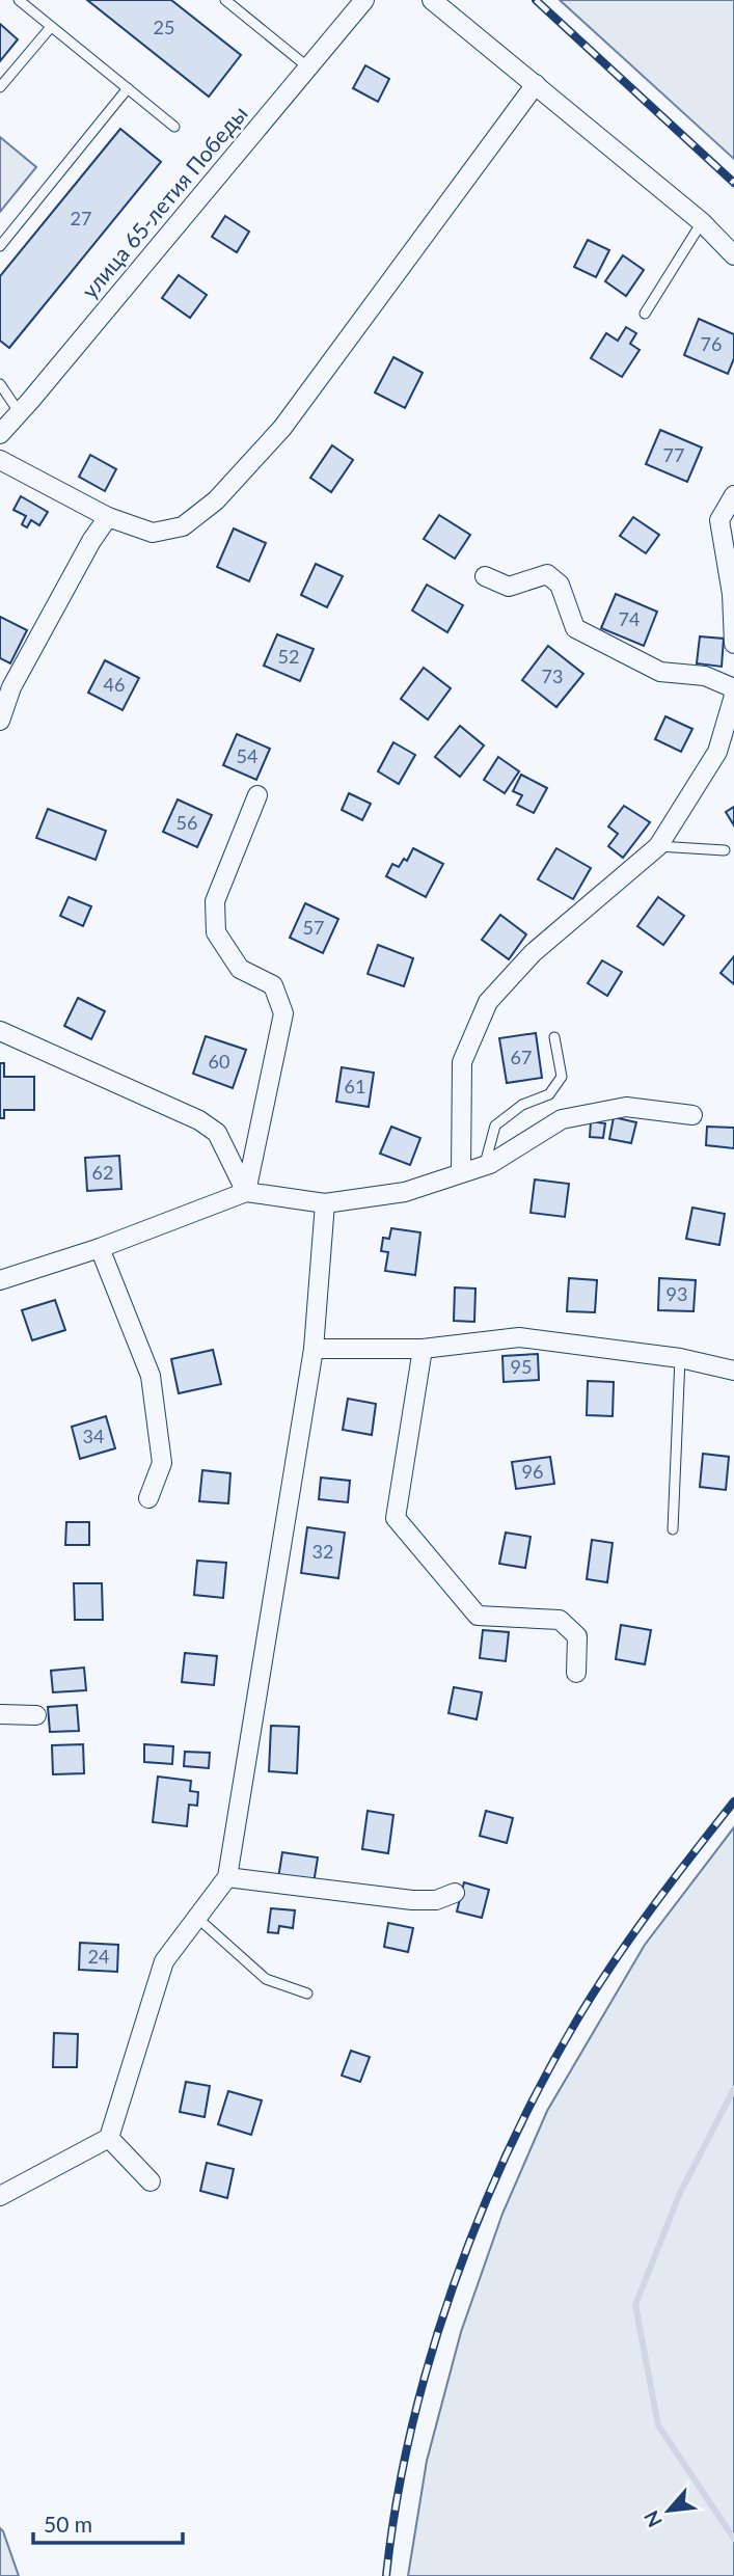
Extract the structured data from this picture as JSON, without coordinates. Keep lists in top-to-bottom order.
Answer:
{
  "streets": {
    "street": ["улица 65-летия Победы"]
  },
  "house_numbers": [
    "25",
    "27",
    "76",
    "77",
    "74",
    "52",
    "73",
    "46",
    "54",
    "56",
    "57",
    "67",
    "60",
    "61",
    "62",
    "93",
    "95",
    "34",
    "96",
    "32",
    "24"
  ],
  "scale_bar": "50 m",
  "north": "bottom left"
}
